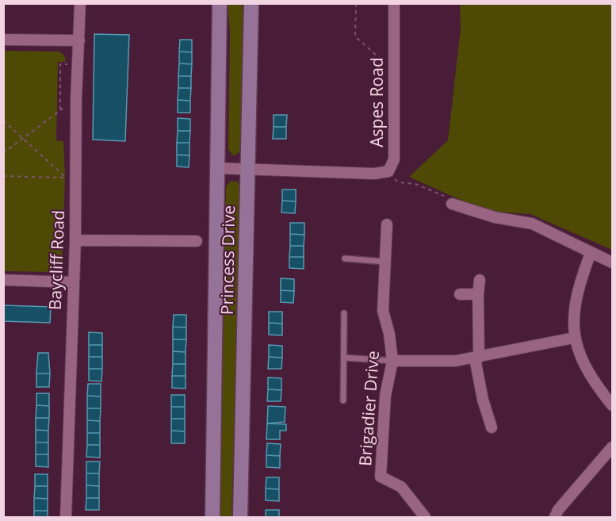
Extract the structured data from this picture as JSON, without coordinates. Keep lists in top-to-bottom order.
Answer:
{
  "streets": {
    "street": [
      "Aspes Road",
      "Baycliff Road",
      "Princess Drive",
      "Brigadier Drive"
    ]
  },
  "crossings": [
    ["Aspes Road", "Princess Drive"]
  ]
}
